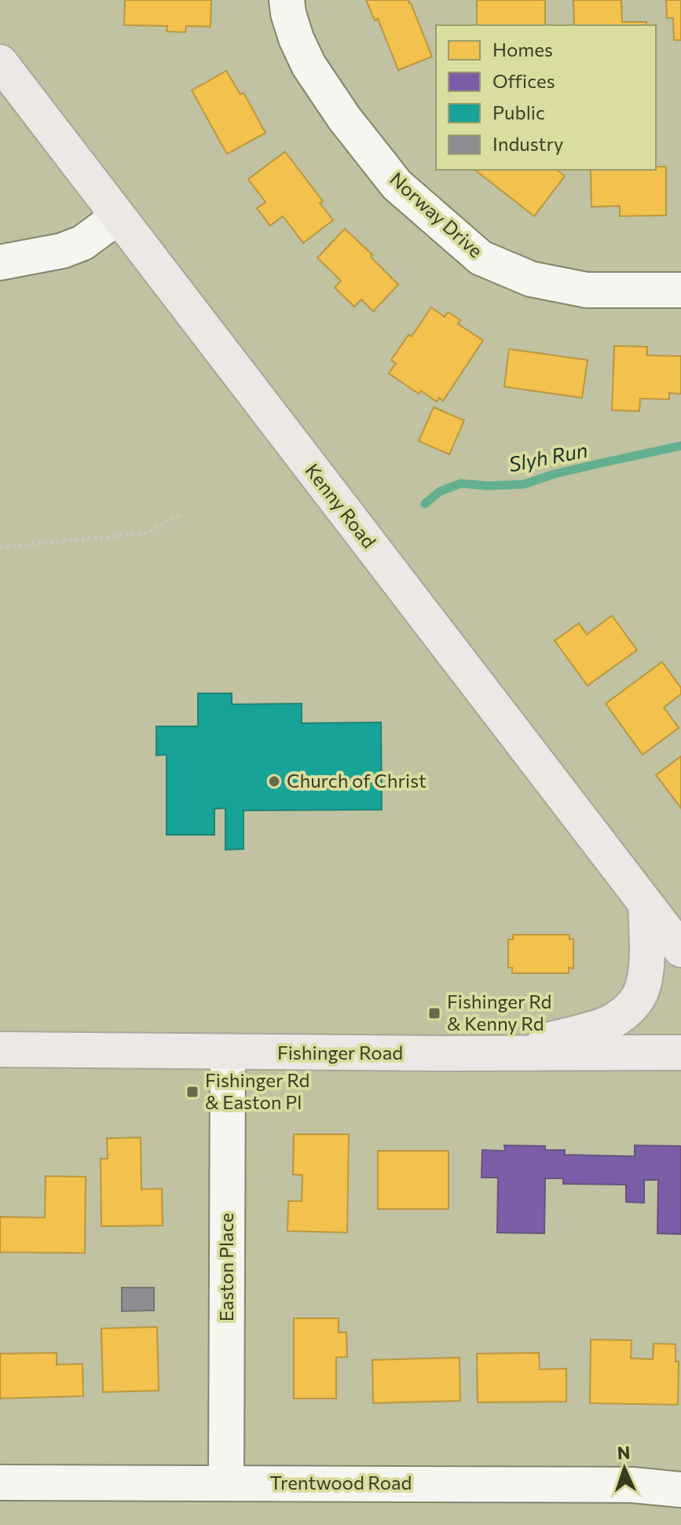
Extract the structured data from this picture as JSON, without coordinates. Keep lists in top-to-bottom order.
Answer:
{
  "streets": {
    "main road": ["Kenny Road", "Fishinger Road"],
    "street": ["Norway Drive", "Easton Place", "Trentwood Road"]
  },
  "crossings": [
    ["Fishinger Road", "Easton Place"],
    ["Easton Place", "Trentwood Road"]
  ],
  "water": ["Slyh Run"],
  "places": {
    "other": ["Church of Christ"],
    "transit": ["Fishinger Rd & Kenny Rd", "Fishinger Rd & Easton Pl"]
  },
  "legend": [
    "Homes",
    "Offices",
    "Public",
    "Industry"
  ],
  "north": "top"
}
